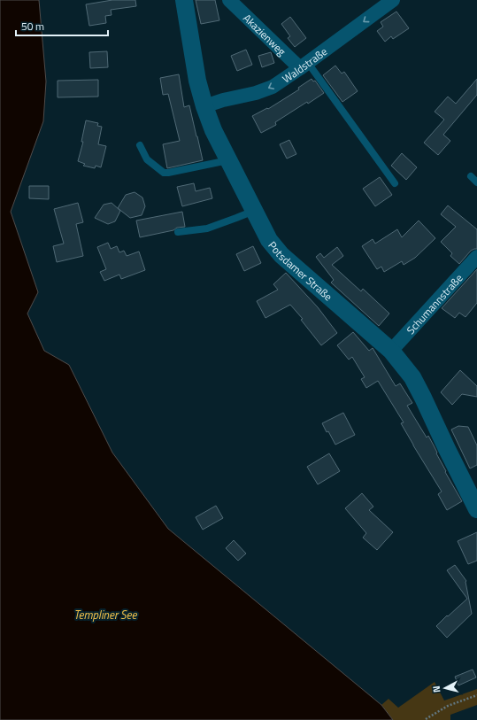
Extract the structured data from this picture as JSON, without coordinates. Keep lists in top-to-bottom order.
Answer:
{
  "streets": {
    "street": [
      "Akazienweg",
      "Waldstraße",
      "Potsdamer Straße",
      "Schumannstraße"
    ]
  },
  "crossings": [
    ["Akazienweg", "Waldstraße"],
    ["Waldstraße", "Potsdamer Straße"],
    ["Potsdamer Straße", "Schumannstraße"]
  ],
  "one_way": ["Waldstraße"],
  "water": ["Templiner See"],
  "scale_bar": "50 m",
  "north": "left"
}
